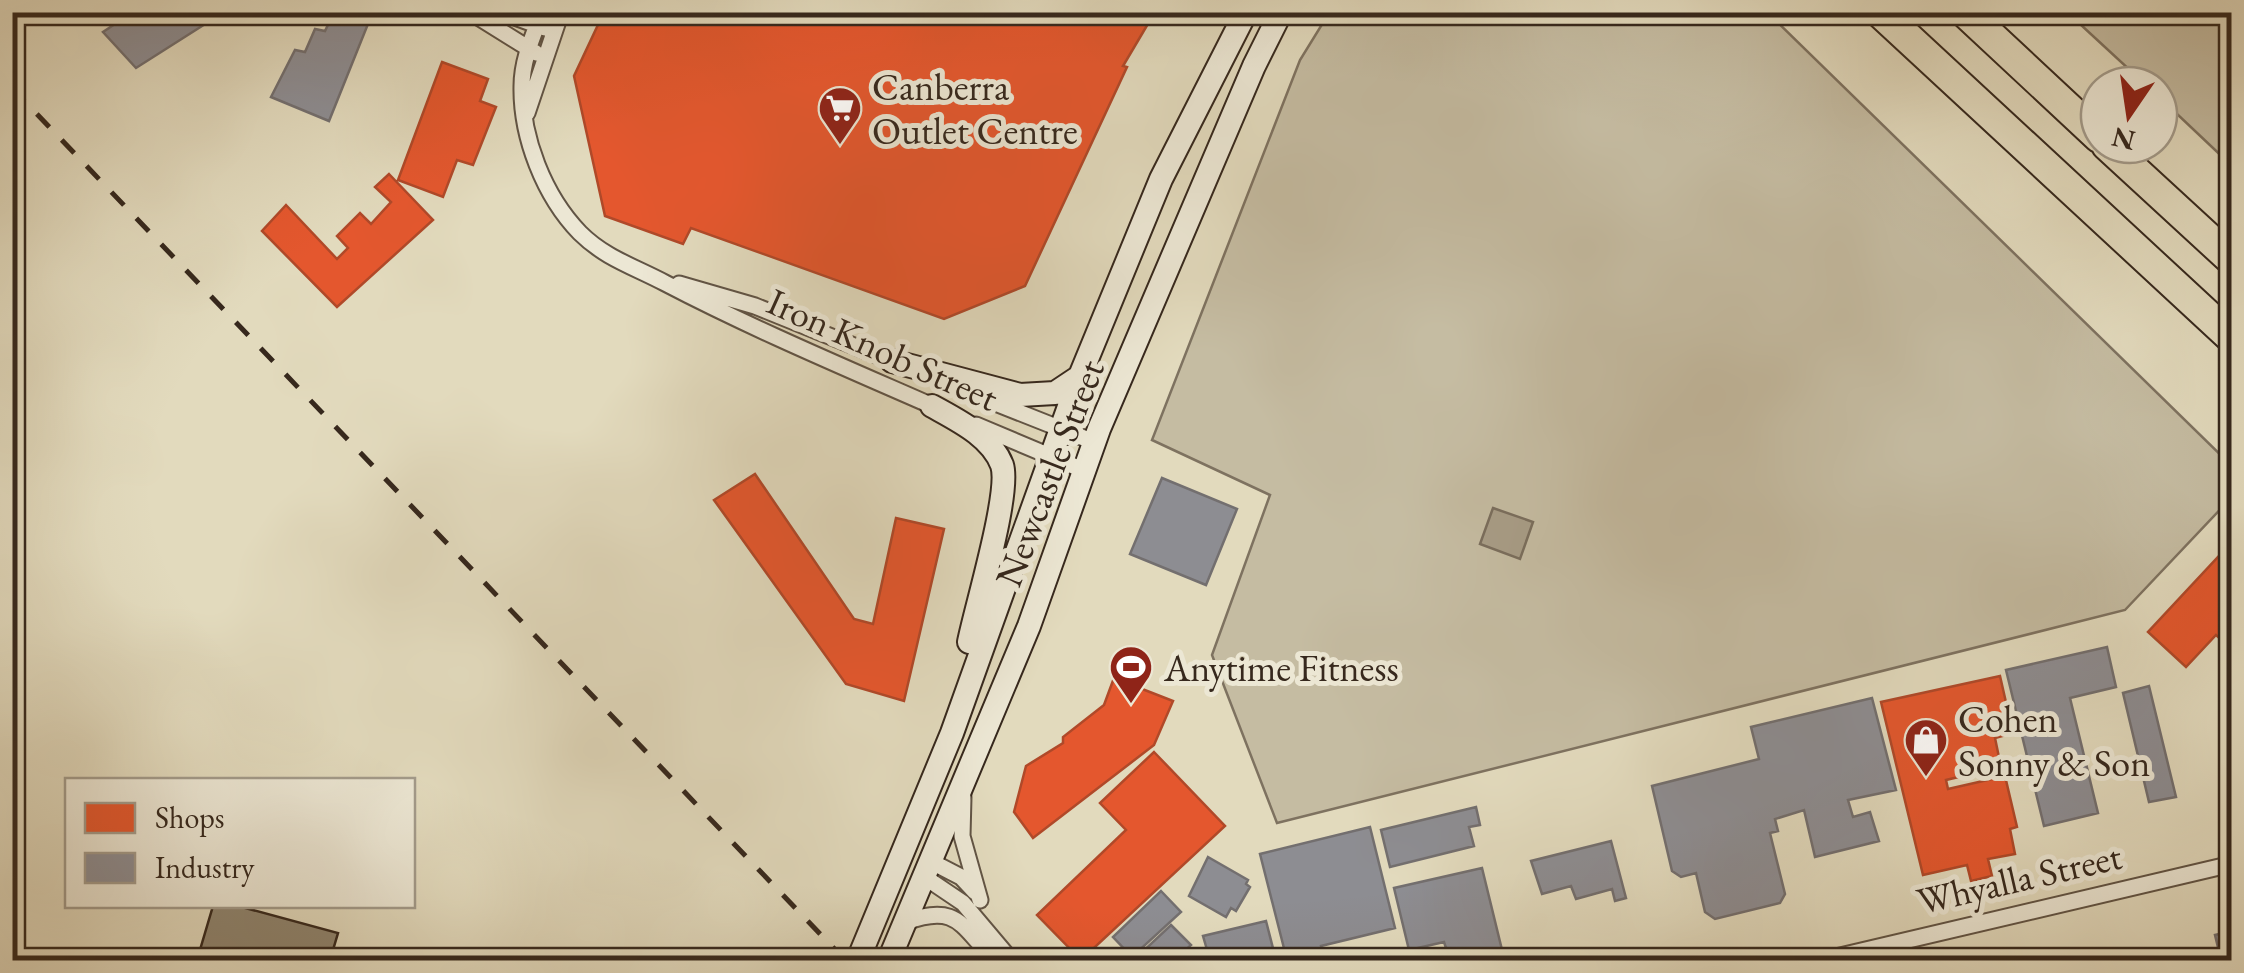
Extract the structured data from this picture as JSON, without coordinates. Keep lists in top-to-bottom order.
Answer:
{
  "streets": {
    "main road": ["Newcastle Street"],
    "street": ["Iron Knob Street", "Whyalla Street"]
  },
  "crossings": [
    ["Iron Knob Street", "Newcastle Street"]
  ],
  "places": {
    "supermarket": ["Canberra Outlet Centre"],
    "sports": ["Anytime Fitness"],
    "shop": ["Cohen Sonny & Son"]
  },
  "legend": ["Shops", "Industry"],
  "north": "bottom"
}
